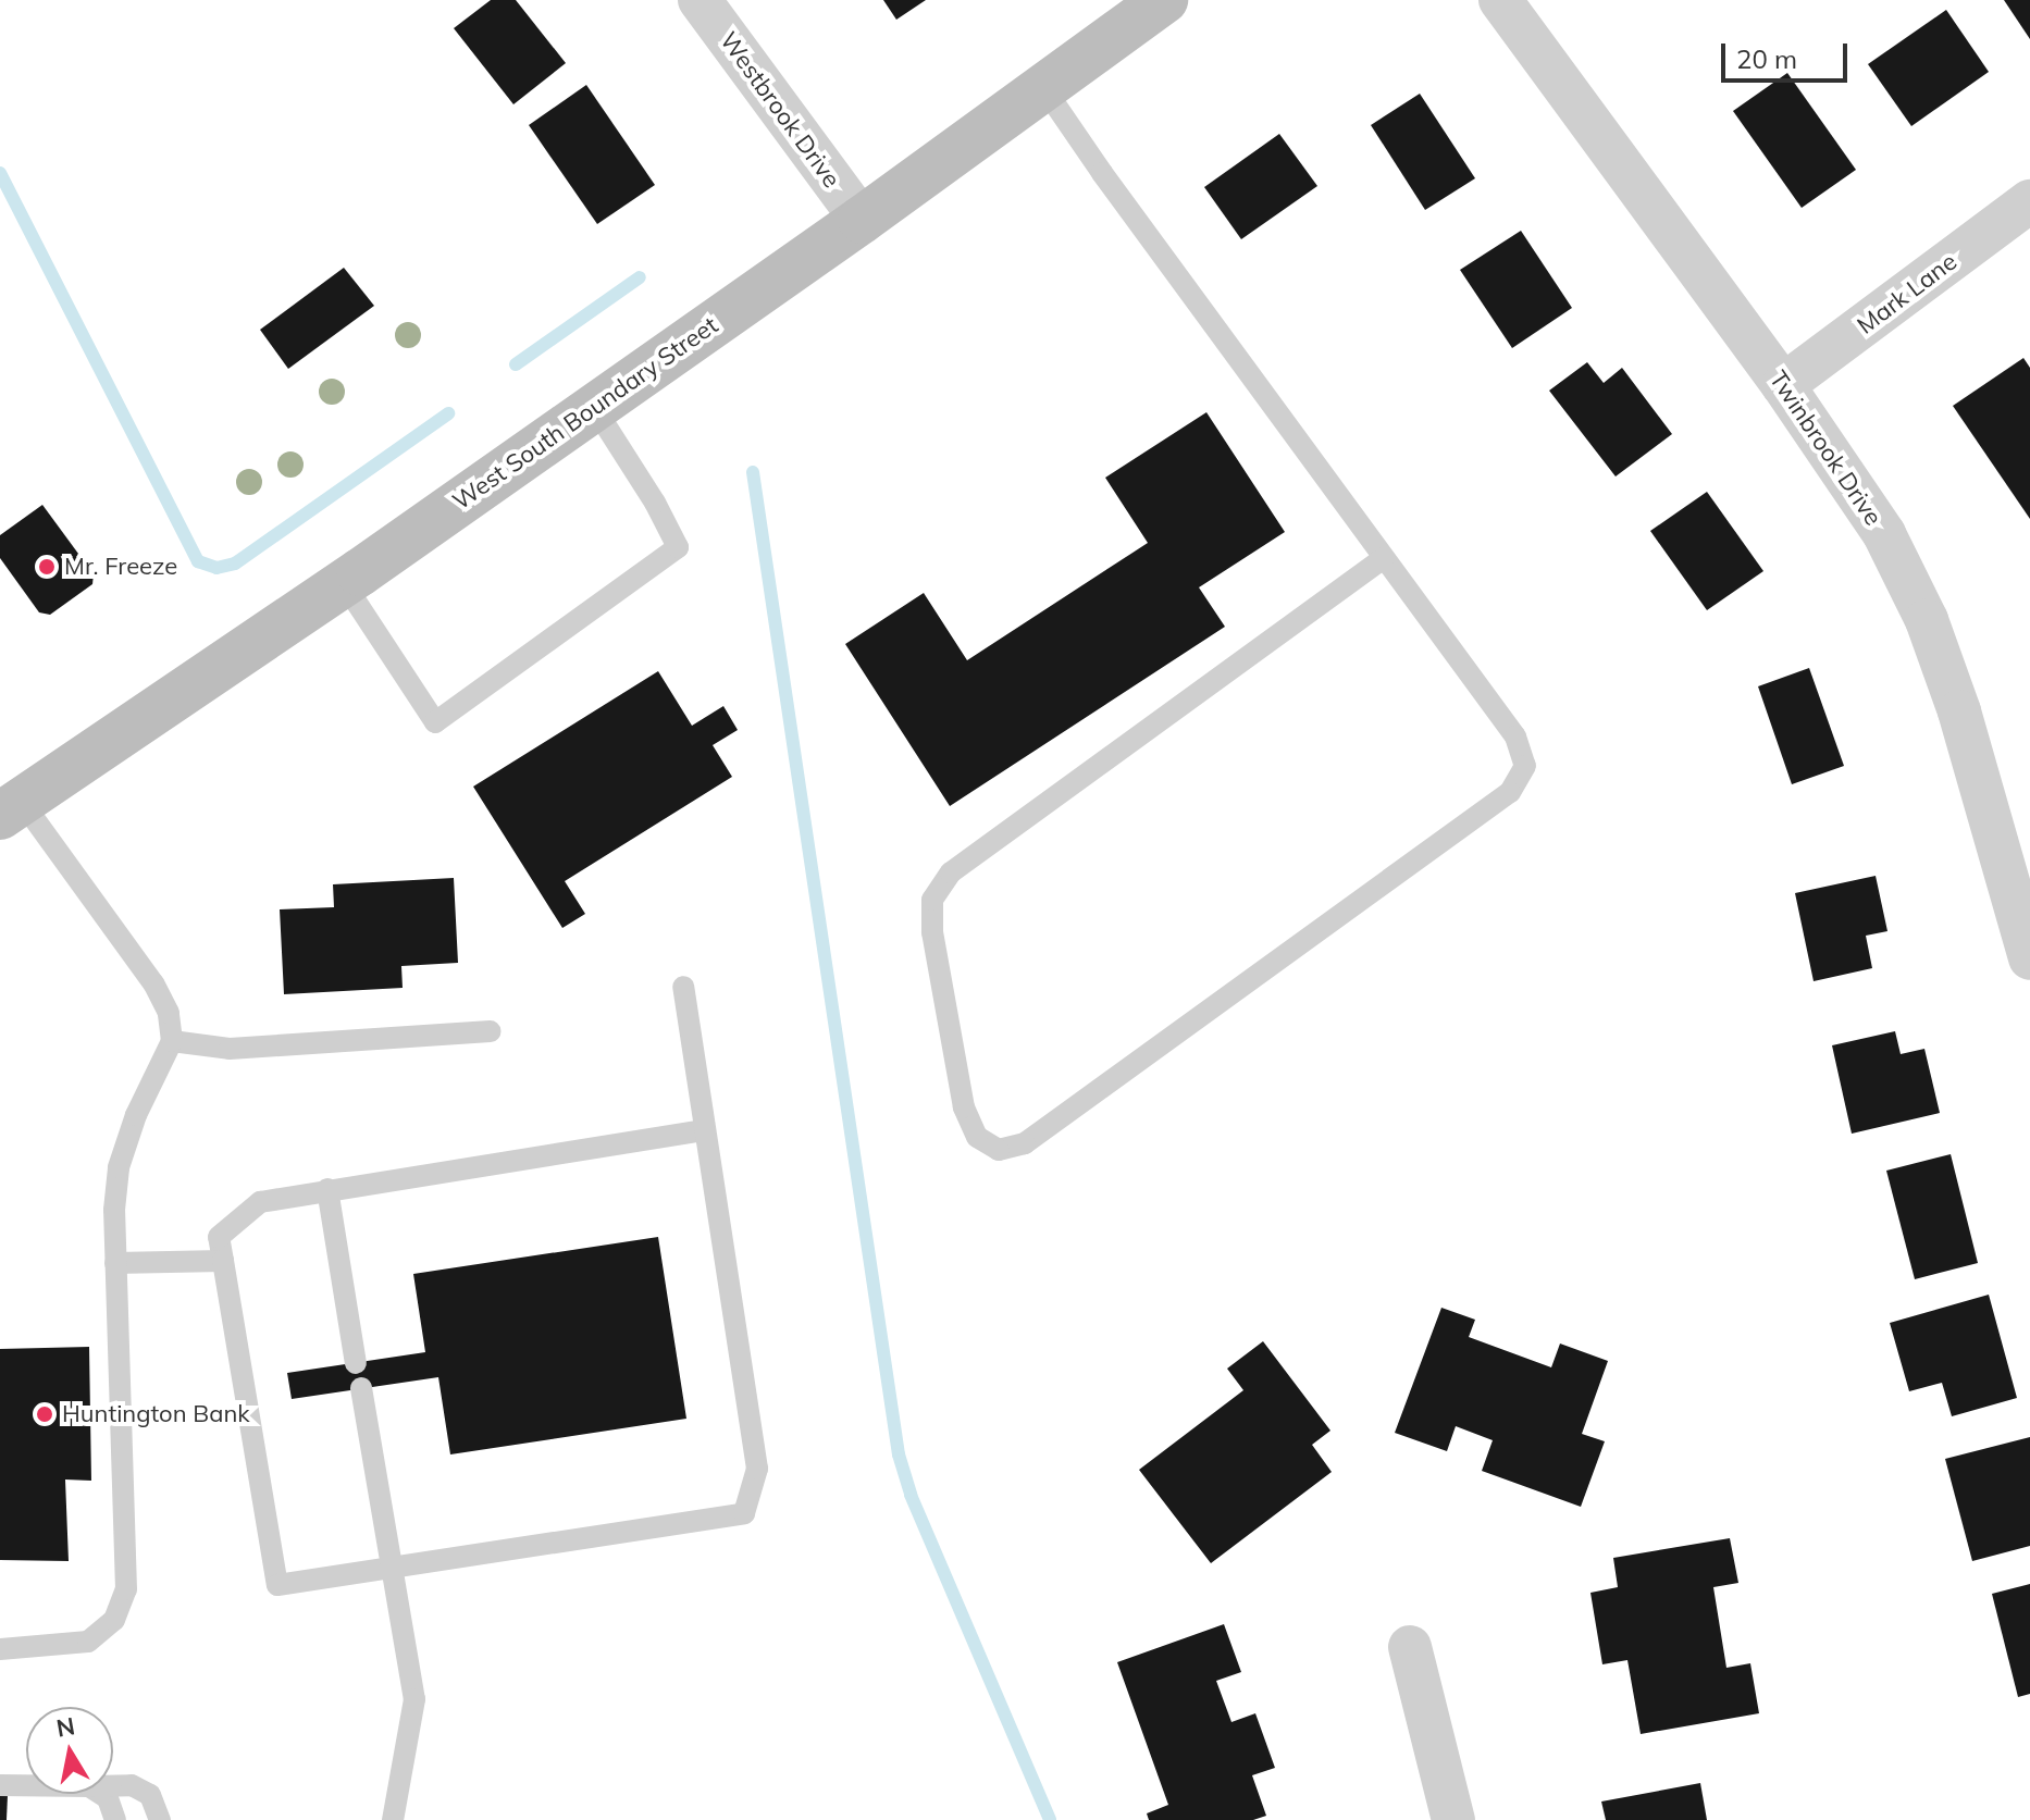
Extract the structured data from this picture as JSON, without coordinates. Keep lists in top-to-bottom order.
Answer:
{
  "streets": {
    "street": [
      "Westbrook Drive",
      "Mark Lane",
      "West South Boundary Street",
      "Twinbrook Drive"
    ]
  },
  "crossings": [
    ["Westbrook Drive", "West South Boundary Street"],
    ["Mark Lane", "Twinbrook Drive"]
  ],
  "places": ["Mr. Freeze", "Huntington Bank"],
  "scale_bar": "20 m",
  "north": "top"
}
